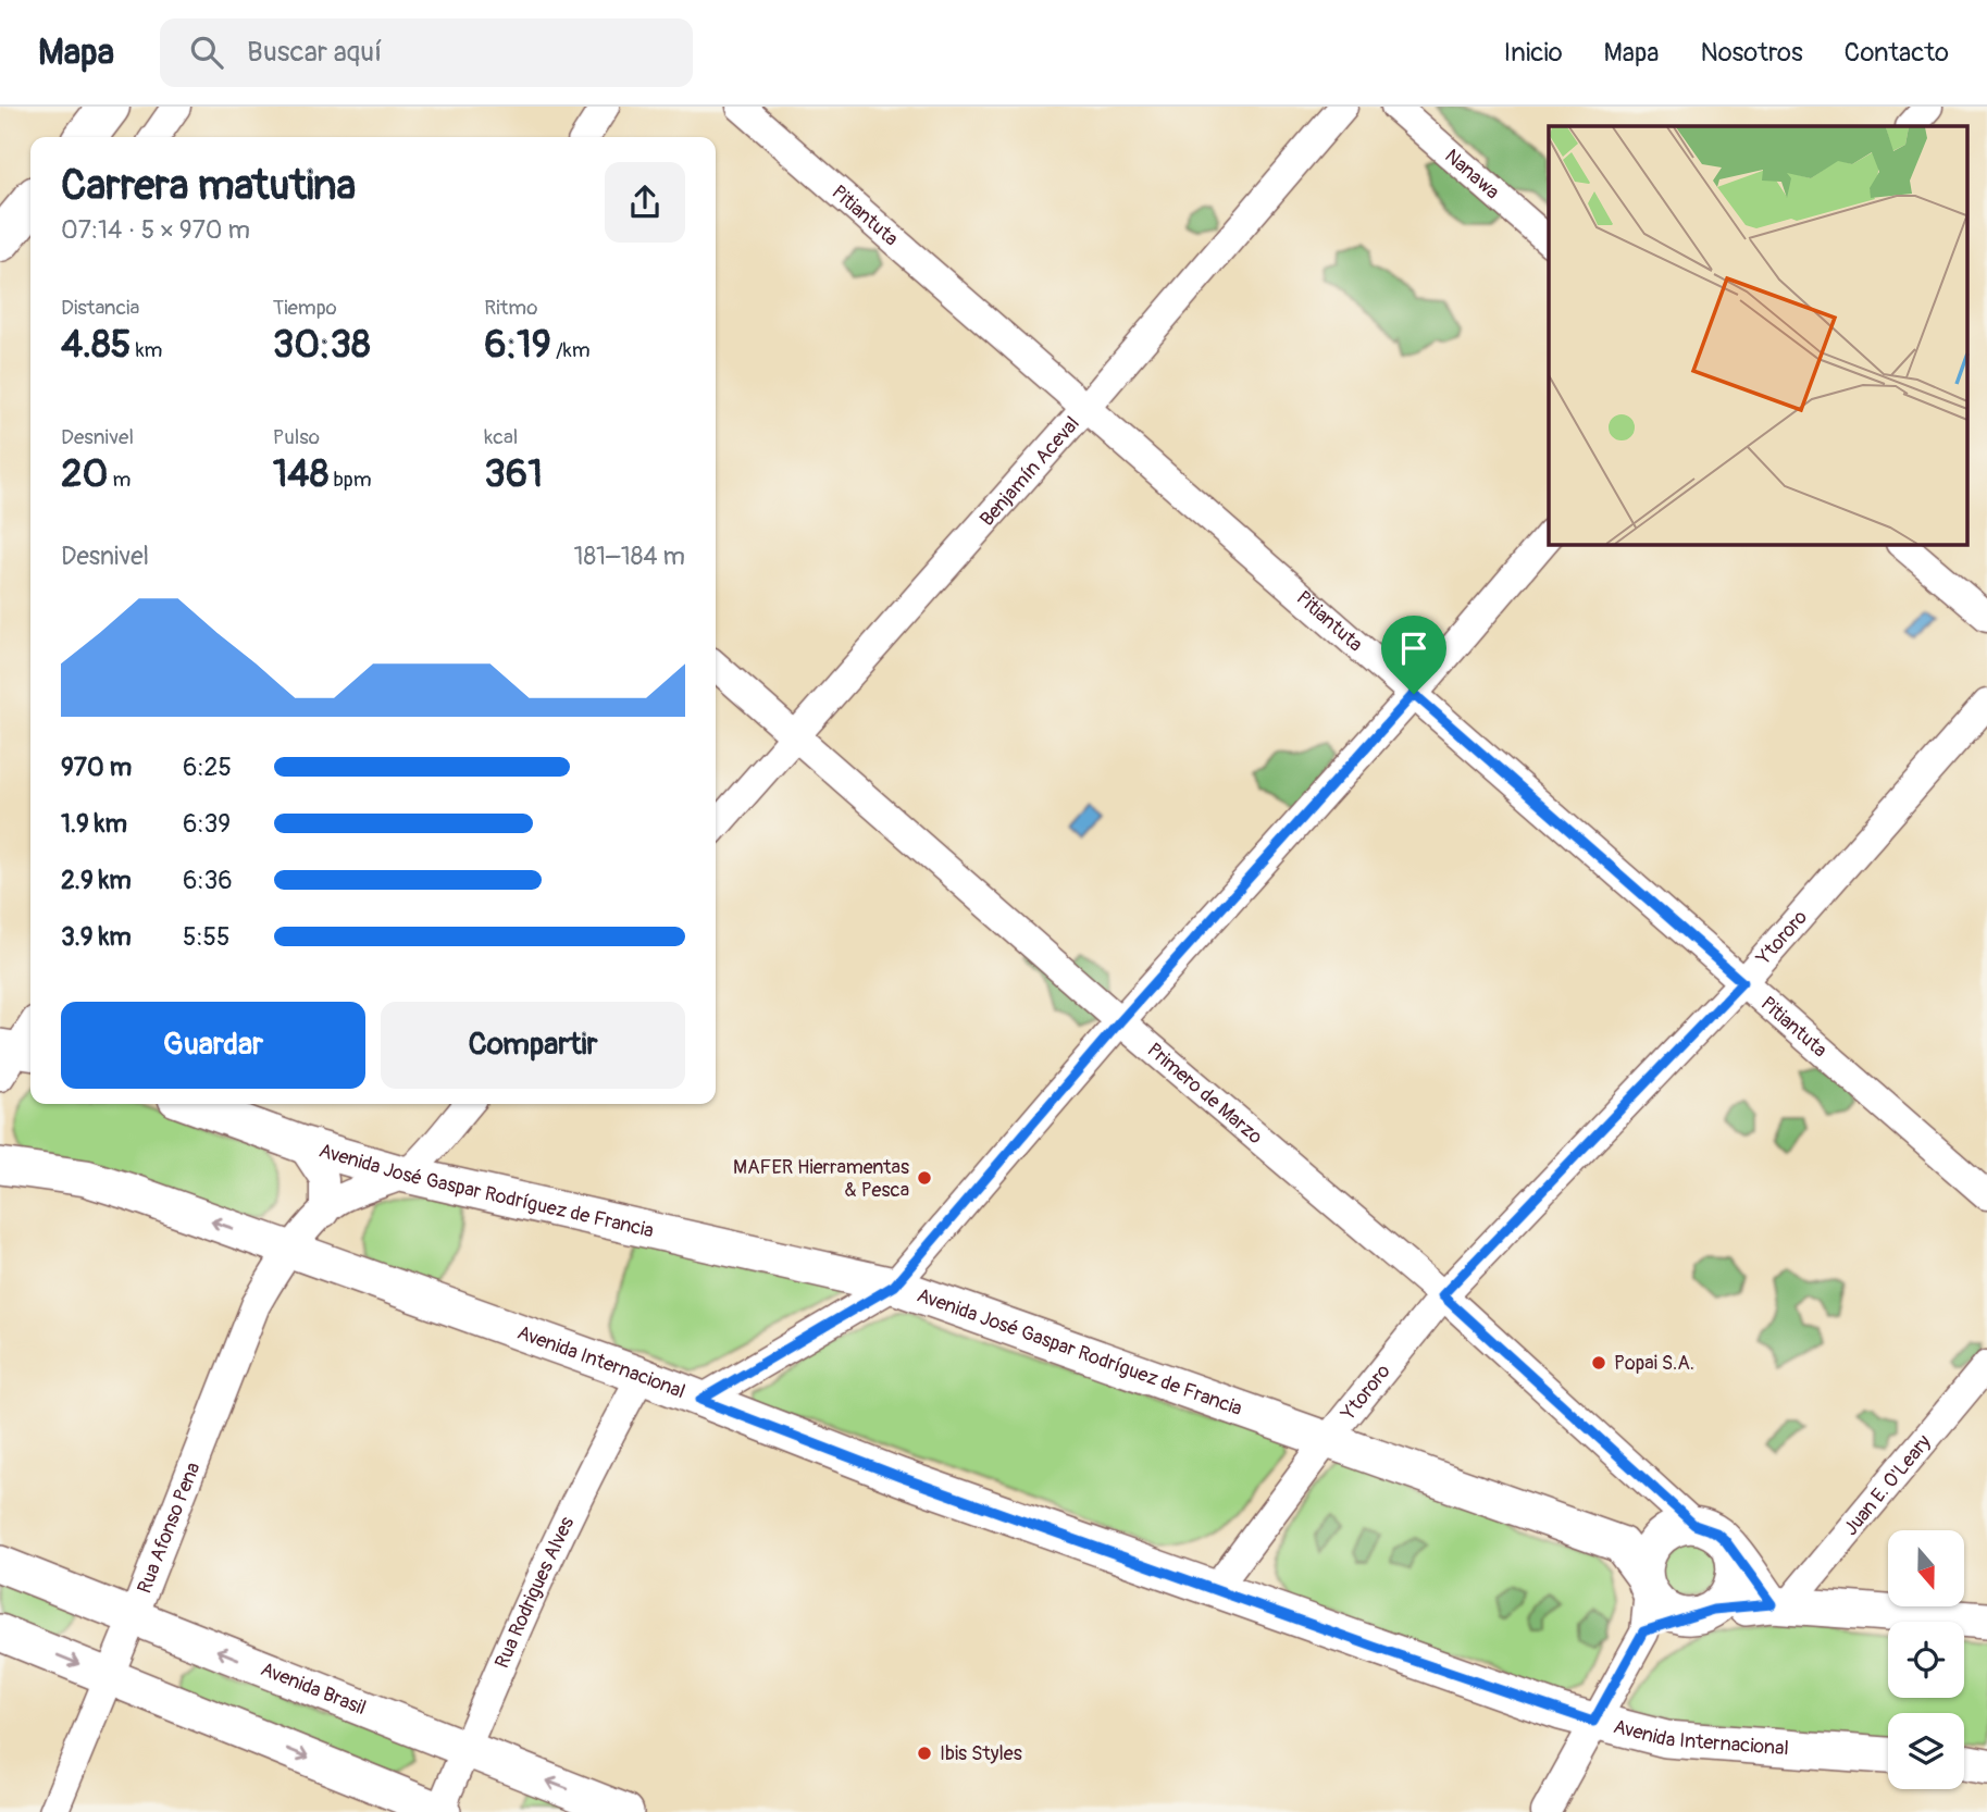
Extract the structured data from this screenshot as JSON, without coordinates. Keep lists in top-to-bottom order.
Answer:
{
  "streets": {
    "main road": ["Avenida José Gaspar Rodríguez de Francia", "Avenida Internacional", "Avenida Brasil"],
    "street": [
      "Nanawa",
      "Pitiantuta",
      "Benjamín Aceval",
      "Ytororo",
      "Primero de Marzo",
      "Juan E. O'Leary",
      "Rua Afonso Pena",
      "Rua Rodrigues Alves"
    ]
  },
  "crossings": [
    ["Pitiantuta", "Benjamín Aceval"],
    ["Pitiantuta", "Ytororo"],
    ["Benjamín Aceval", "Primero de Marzo"],
    ["Ytororo", "Primero de Marzo"],
    ["Ytororo", "Avenida José Gaspar Rodríguez de Francia"],
    ["Ytororo", "Avenida Internacional"],
    ["Avenida José Gaspar Rodríguez de Francia", "Rua Afonso Pena"],
    ["Avenida Internacional", "Rua Afonso Pena"],
    ["Avenida Internacional", "Rua Rodrigues Alves"],
    ["Rua Afonso Pena", "Avenida Brasil"],
    ["Rua Rodrigues Alves", "Avenida Brasil"]
  ],
  "places": ["MAFER Hierramentas & Pesca", "Popai S.A.", "Ibis Styles"],
  "north": "bottom",
  "page": {
    "header": "Mapa",
    "search": "Buscar aquí",
    "nav": [
      "Inicio",
      "Mapa",
      "Nosotros",
      "Contacto"
    ],
    "heading": ["Carrera matutina", "07:14 · 5 × 970 m"],
    "stats": [
      ["Distancia", "4.85 km"],
      ["Tiempo", "30:38"],
      ["Ritmo", "6:19 /km"],
      ["Desnivel", "20 m"],
      ["Pulso", "148 bpm"],
      ["kcal", "361"]
    ],
    "chart": ["Desnivel", "181–184 m"],
    "list": [
      {
        "name": "970 m",
        "note": "6:25"
      },
      {
        "name": "1.9 km",
        "note": "6:39"
      },
      {
        "name": "2.9 km",
        "note": "6:36"
      },
      {
        "name": "3.9 km",
        "note": "5:55"
      }
    ],
    "buttons": ["Guardar", "Compartir"]
  }
}
